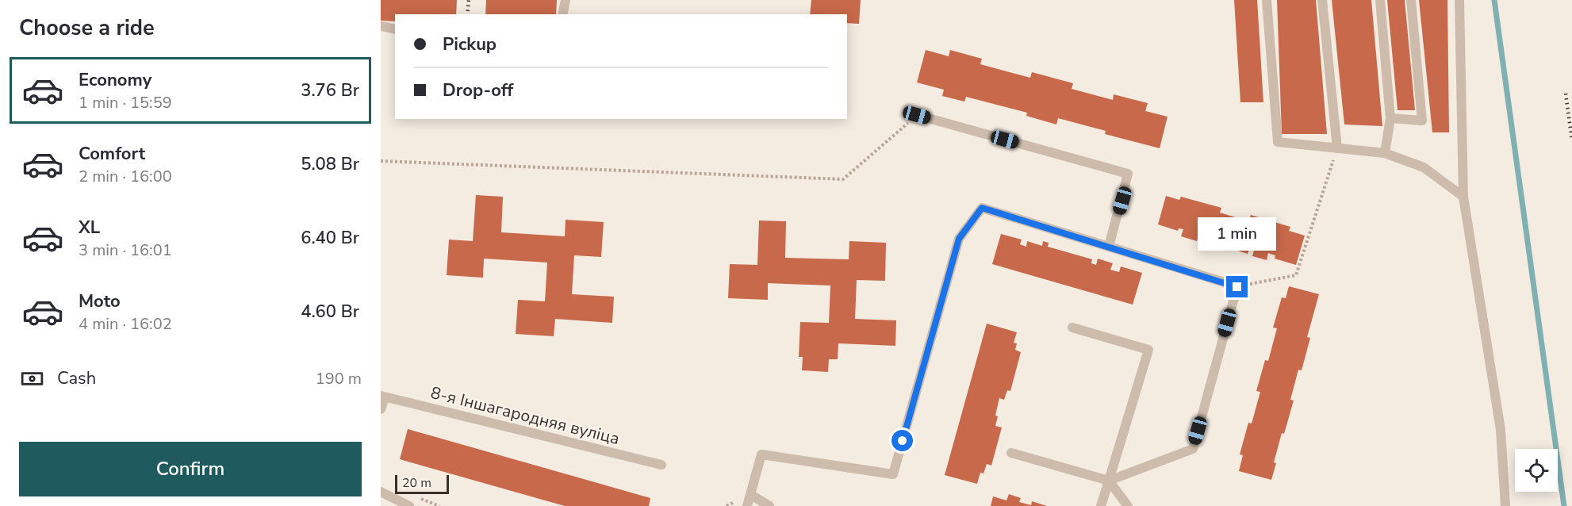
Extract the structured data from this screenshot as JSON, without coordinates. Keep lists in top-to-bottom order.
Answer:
{
  "streets": {
    "lane": ["8-я Іншагародняя вуліца"]
  },
  "scale_bar": "20 m",
  "page": {
    "heading": "Choose a ride",
    "banner": ["Pickup", "Drop-off"],
    "list": [
      {
        "name": "Economy",
        "note": "1 min · 15:59",
        "value": "3.76 Br"
      },
      {
        "name": "Comfort",
        "note": "2 min · 16:00",
        "value": "5.08 Br"
      },
      {
        "name": "XL",
        "note": "3 min · 16:01",
        "value": "6.40 Br"
      },
      {
        "name": "Moto",
        "note": "4 min · 16:02",
        "value": "4.60 Br"
      }
    ],
    "bubble": "1 min",
    "pay": ["Cash", "190 m"],
    "buttons": "Confirm",
    "scale": "20 m"
  }
}
